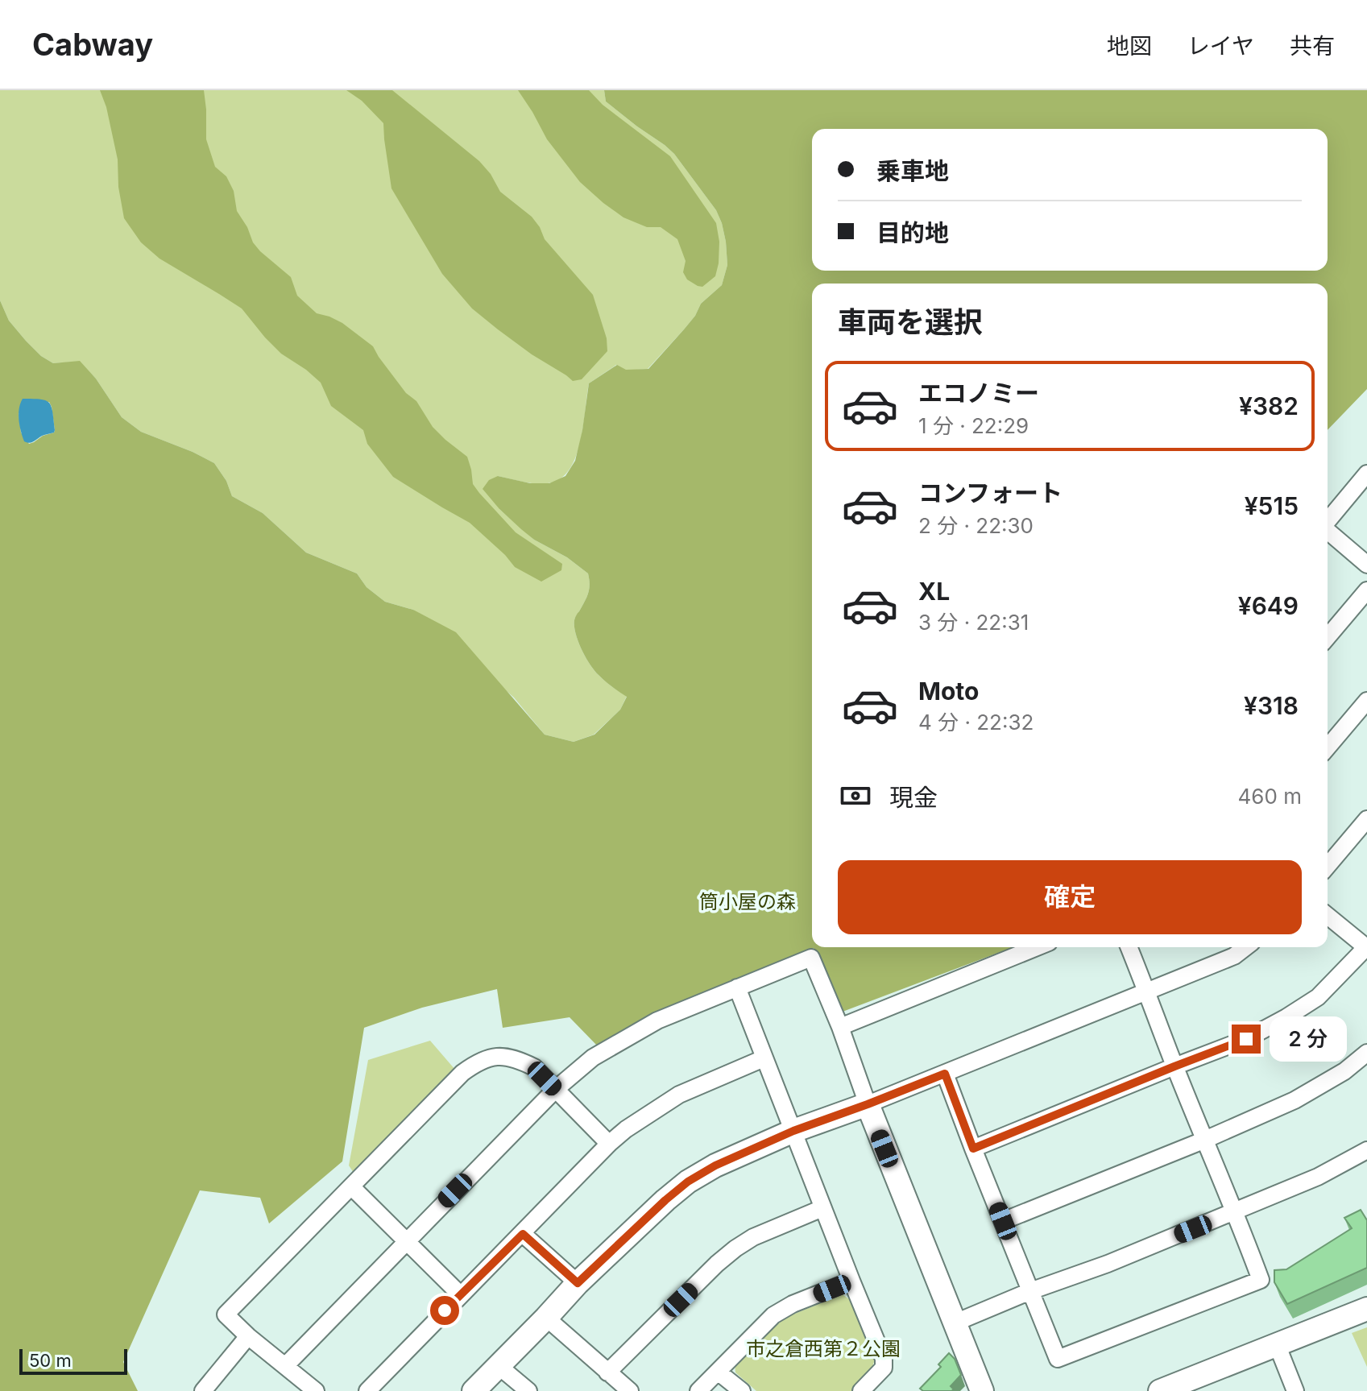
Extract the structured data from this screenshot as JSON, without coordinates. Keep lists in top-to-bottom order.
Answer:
{
  "parks": ["筒小屋の森", "市之倉西第２公園"],
  "scale_bar": "50 m",
  "page": {
    "header": "Cabway",
    "nav": ["地図", "レイヤ", "共有"],
    "banner": ["乗車地", "目的地"],
    "heading": "車両を選択",
    "list": [
      {
        "name": "エコノミー",
        "note": "1 分 · 22:29",
        "value": "¥382"
      },
      {
        "name": "コンフォート",
        "note": "2 分 · 22:30",
        "value": "¥515"
      },
      {
        "name": "XL",
        "note": "3 分 · 22:31",
        "value": "¥649"
      },
      {
        "name": "Moto",
        "note": "4 分 · 22:32",
        "value": "¥318"
      }
    ],
    "pay": ["現金", "460 m"],
    "buttons": "確定",
    "bubble": "2 分",
    "scale": "50 m"
  }
}
